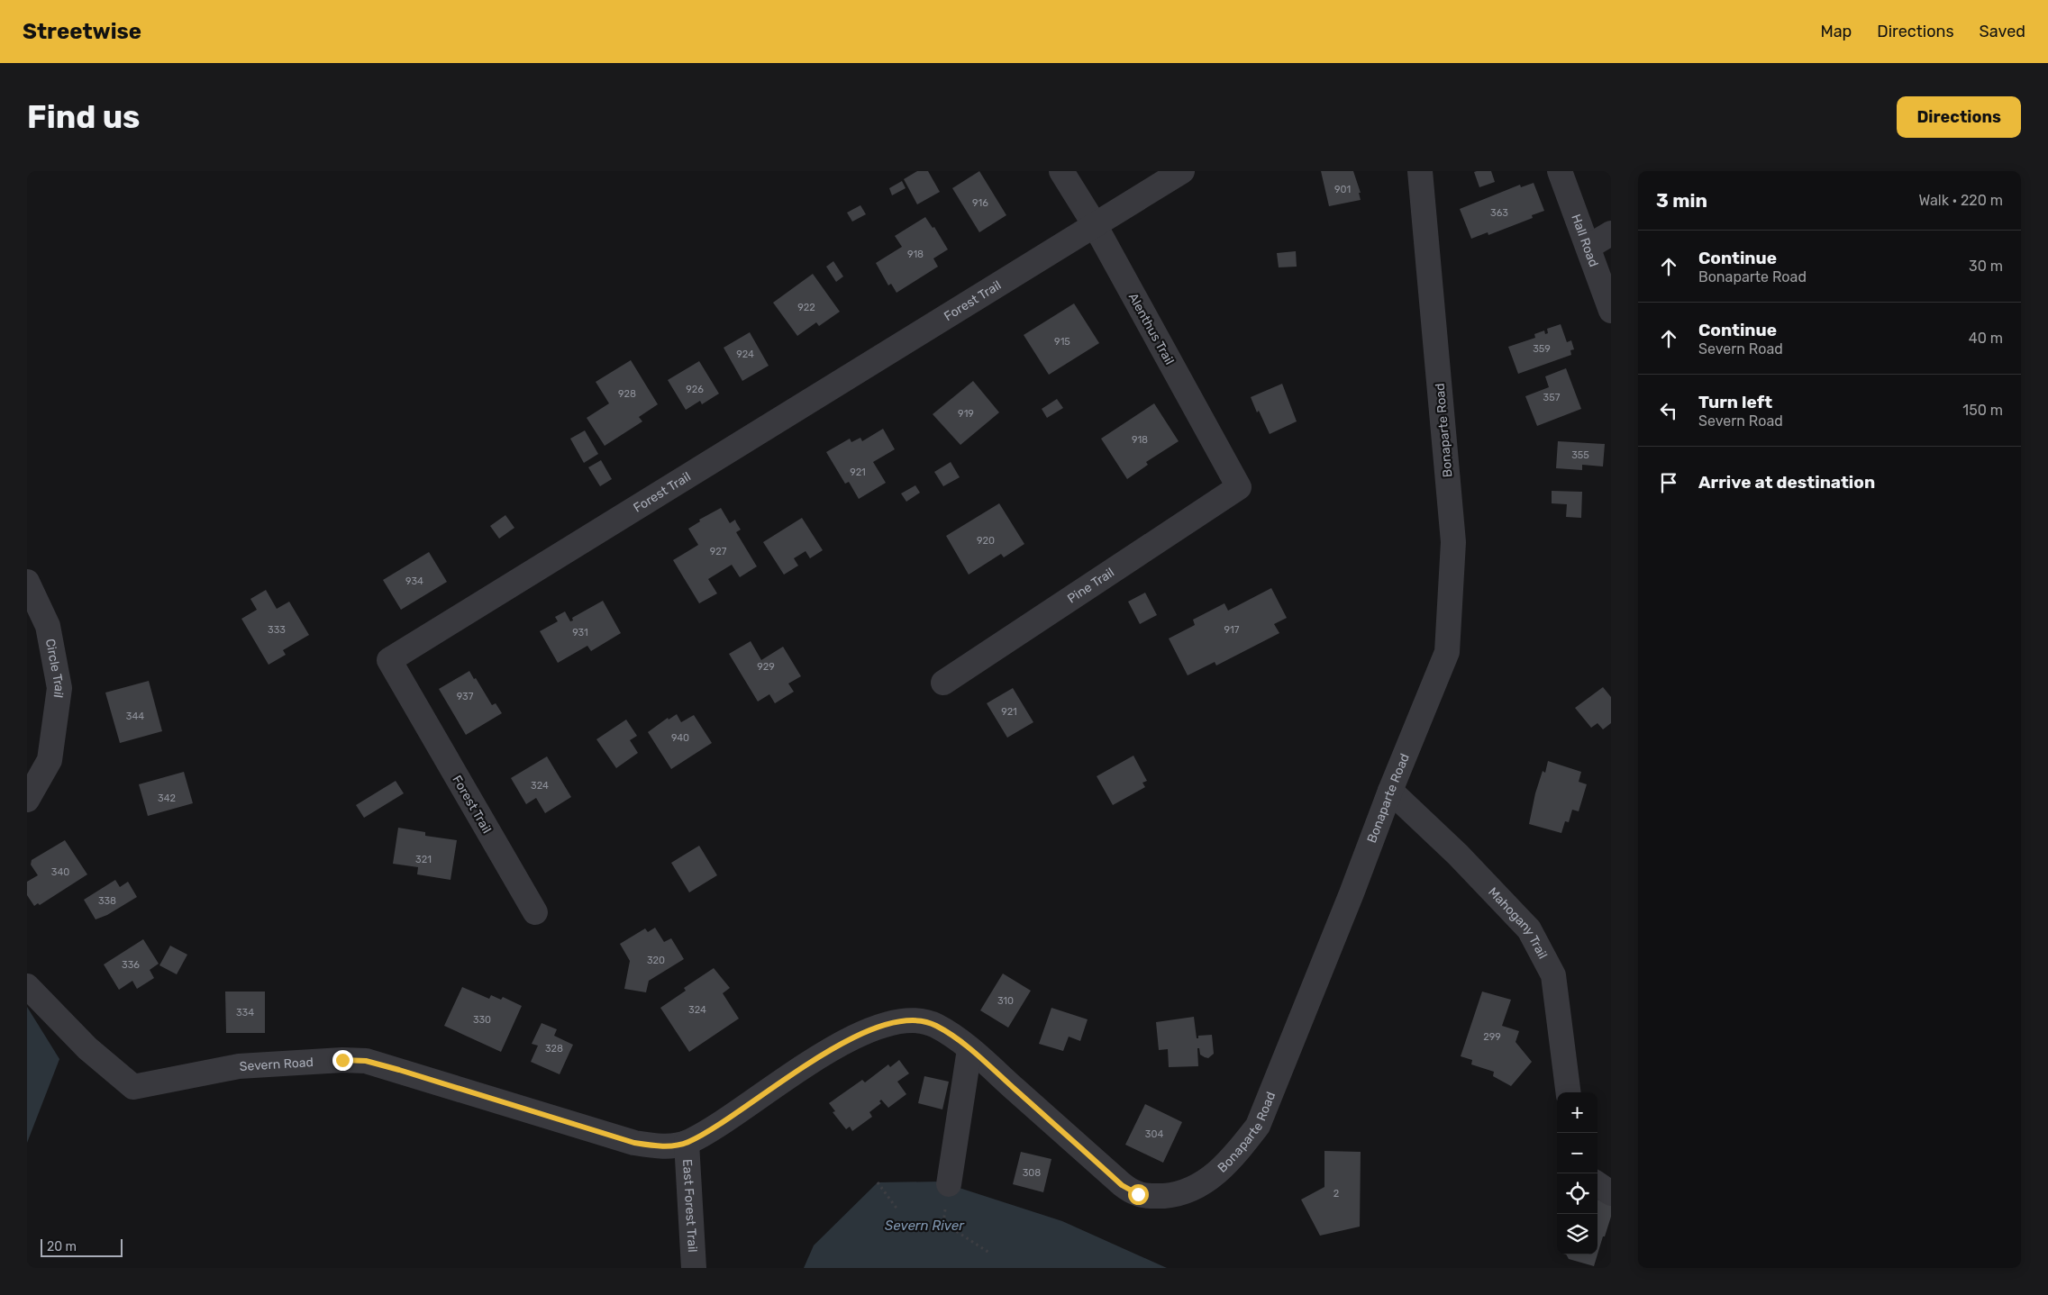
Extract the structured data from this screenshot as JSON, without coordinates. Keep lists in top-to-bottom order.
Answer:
{
  "streets": {
    "street": [
      "Hall Road",
      "Forest Trail",
      "Alenthus Trail",
      "Bonaparte Road",
      "Pine Trail",
      "Circle Trail",
      "Mahogany Trail",
      "Severn Road",
      "East Forest Trail"
    ]
  },
  "crossings": [
    ["Forest Trail", "Alenthus Trail"],
    ["Alenthus Trail", "Pine Trail"],
    ["Bonaparte Road", "Mahogany Trail"],
    ["Bonaparte Road", "Severn Road"],
    ["Severn Road", "East Forest Trail"]
  ],
  "water": ["Severn River"],
  "house_numbers": [
    "901",
    "916",
    "363",
    "918",
    "922",
    "915",
    "359",
    "924",
    "926",
    "928",
    "357",
    "919",
    "918",
    "355",
    "921",
    "920",
    "927",
    "934",
    "333",
    "917",
    "931",
    "929",
    "937",
    "921",
    "344",
    "940",
    "324",
    "342",
    "321",
    "340",
    "338",
    "320",
    "336",
    "310",
    "324",
    "334",
    "330",
    "299",
    "328",
    "304",
    "308",
    "2"
  ],
  "scale_bar": "20 m",
  "page": {
    "header": "Streetwise",
    "nav": ["Map", "Directions", "Saved"],
    "buttons": "Directions",
    "title": "Find us",
    "heading": ["3 min", "Walk · 220 m"],
    "list": [
      ["Continue", "Bonaparte Road", "30 m"],
      ["Continue", "Severn Road", "40 m"],
      ["Turn left", "Severn Road", "150 m"],
      "Arrive at destination"
    ],
    "map_buttons": ["+", "−"],
    "scale": "20 m"
  }
}
